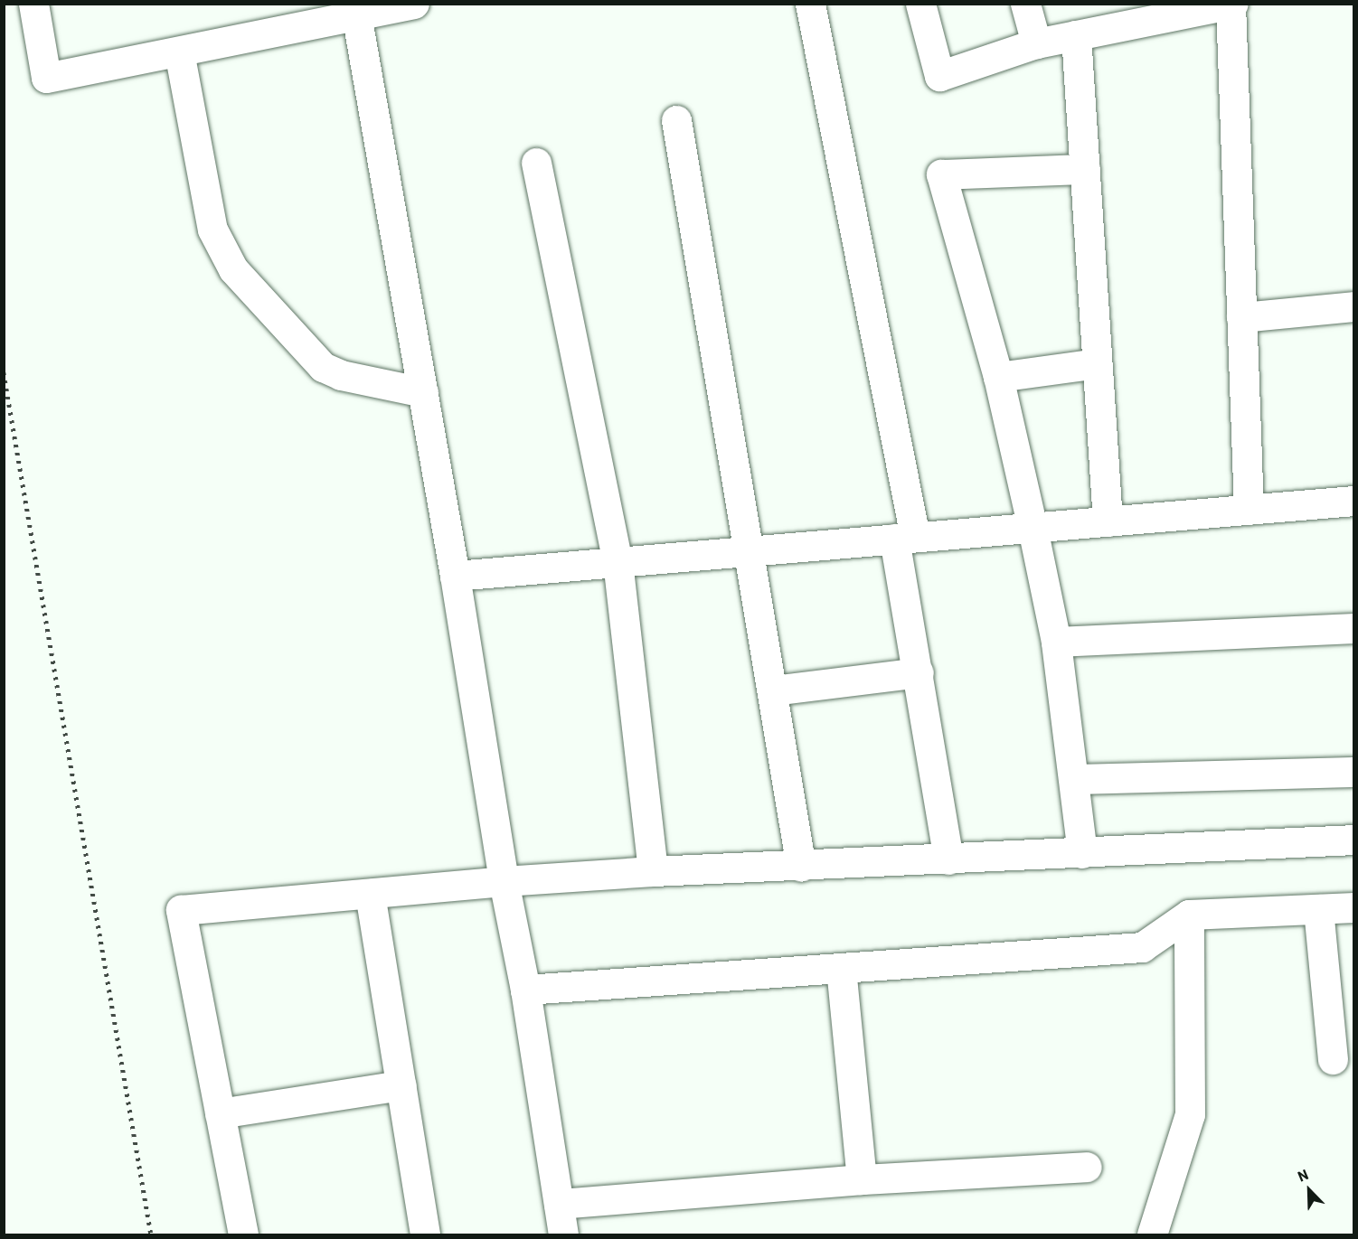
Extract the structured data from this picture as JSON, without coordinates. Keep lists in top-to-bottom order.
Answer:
{
  "north": "top left"
}
